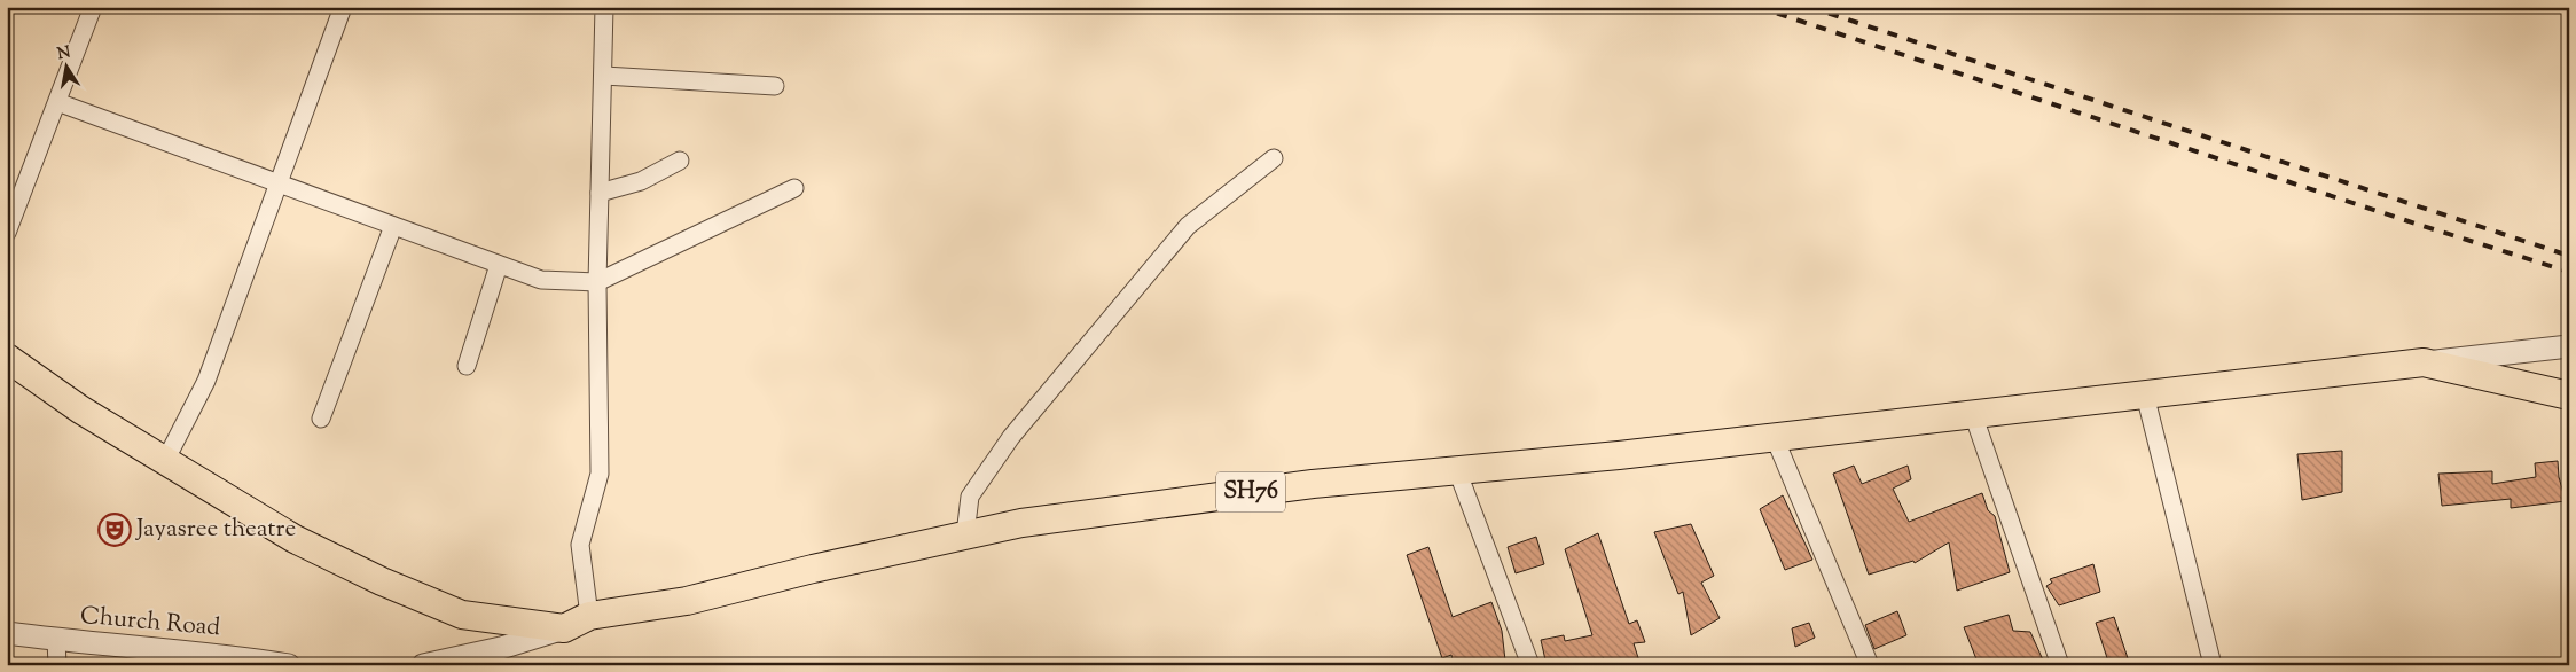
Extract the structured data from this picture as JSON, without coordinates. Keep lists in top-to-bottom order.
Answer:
{
  "streets": {
    "main road": ["SH76"],
    "street": ["Church Road"]
  },
  "places": {
    "theatre": ["Jayasree theatre"]
  },
  "north": "top"
}
